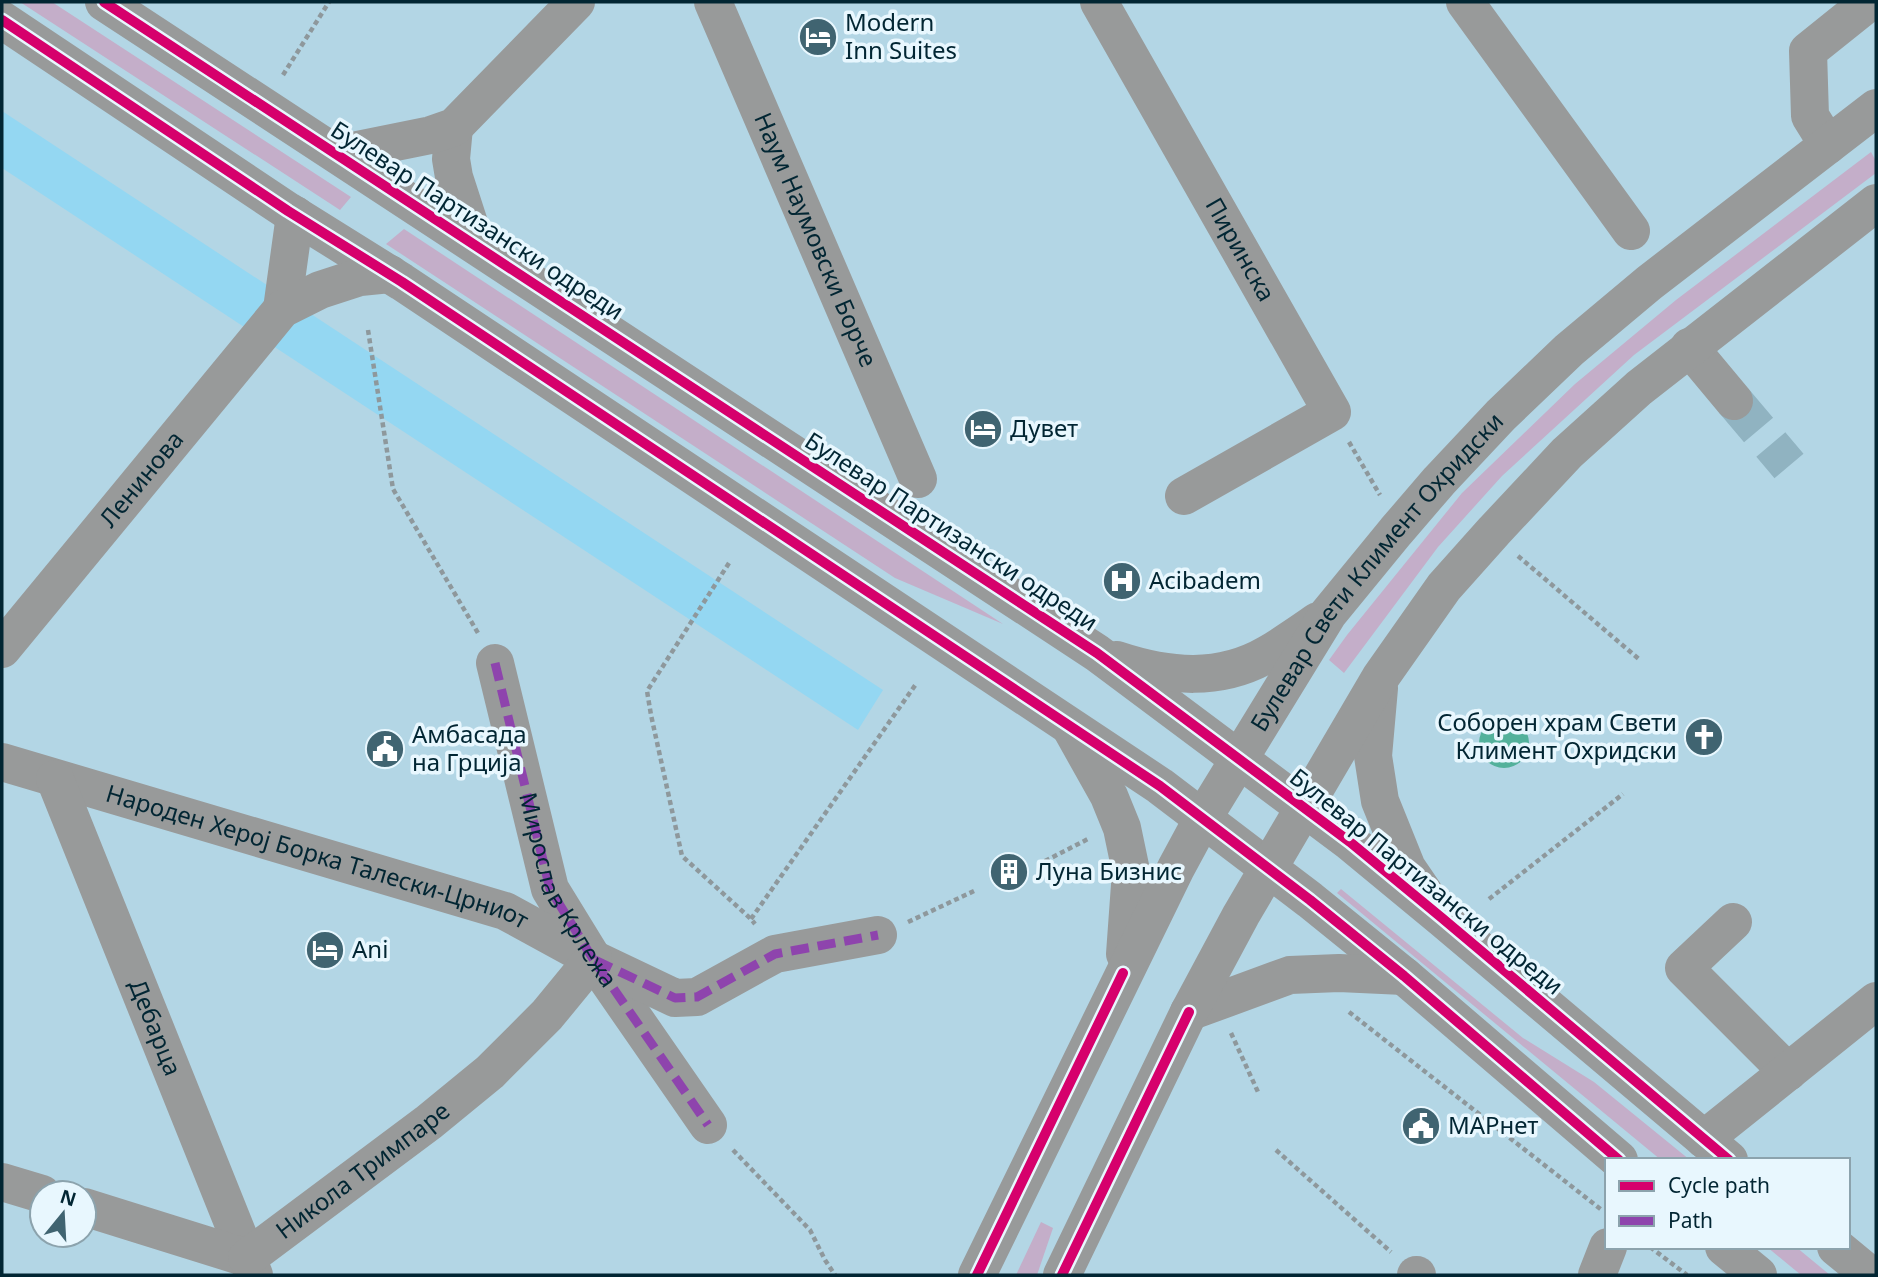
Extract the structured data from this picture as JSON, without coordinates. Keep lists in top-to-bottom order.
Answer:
{
  "streets": {
    "street": [
      "Булевар Партизански одреди",
      "Наум Наумовски Борче",
      "Пиринска",
      "Ленинова",
      "Булевар Свети Климент Охридски",
      "Народен Херој Борка Талески-Црниот",
      "Мирослав Крлежа",
      "Дебарца",
      "Никола Тримпаре"
    ]
  },
  "crossings": [
    ["Булевар Партизански одреди", "Булевар Свети Климент Охридски"],
    ["Народен Херој Борка Талески-Црниот", "Мирослав Крлежа"],
    ["Народен Херој Борка Талески-Црниот", "Дебарца"],
    ["Народен Херој Борка Талески-Црниот", "Никола Тримпаре"],
    ["Мирослав Крлежа", "Никола Тримпаре"],
    ["Дебарца", "Никола Тримпаре"]
  ],
  "places": {
    "hotel": ["Modern Inn Suites", "Дувет", "Ani"],
    "hospital": ["Acibadem"],
    "church": ["Соборен храм Свети Климент Охридски"],
    "public building": ["Амбасада на Грција", "МАРнет"],
    "building": ["Луна Бизнис"]
  },
  "legend": ["Cycle path", "Path"],
  "north": "top"
}
